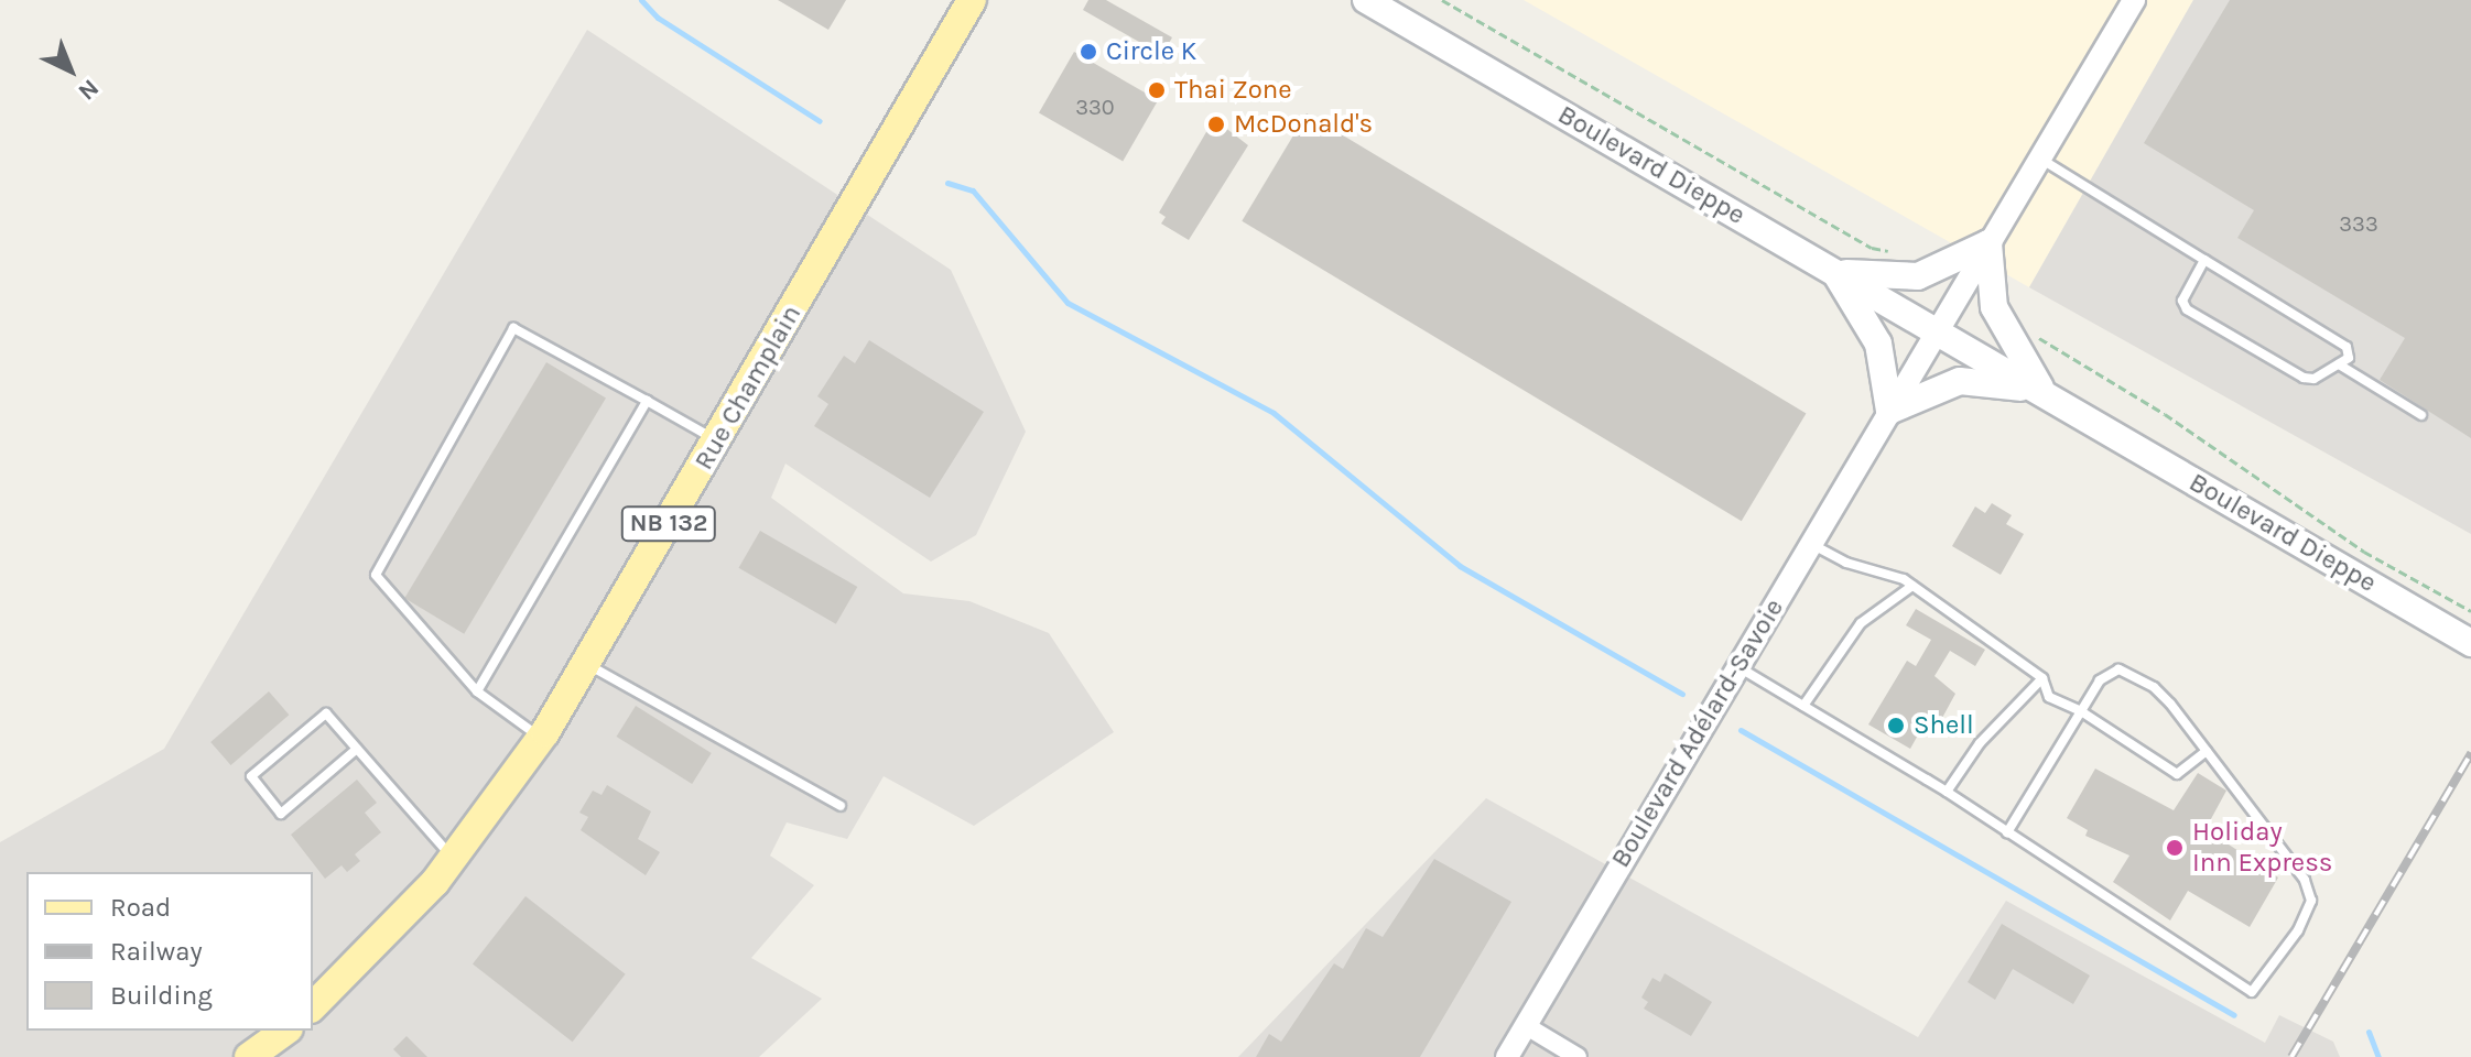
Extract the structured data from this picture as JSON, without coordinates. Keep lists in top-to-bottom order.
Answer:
{
  "streets": {
    "main road": ["Boulevard Dieppe", "Rue Champlain", "NB 132"],
    "street": ["Boulevard Adélard-Savoie"]
  },
  "crossings": [
    ["Boulevard Dieppe", "Boulevard Adélard-Savoie"]
  ],
  "places": [
    "Circle K",
    "Thai Zone",
    "McDonald's",
    "Shell",
    "Holiday Inn Express"
  ],
  "house_numbers": ["330", "333"],
  "legend": ["Road", "Railway", "Building"],
  "north": "bottom right"
}
